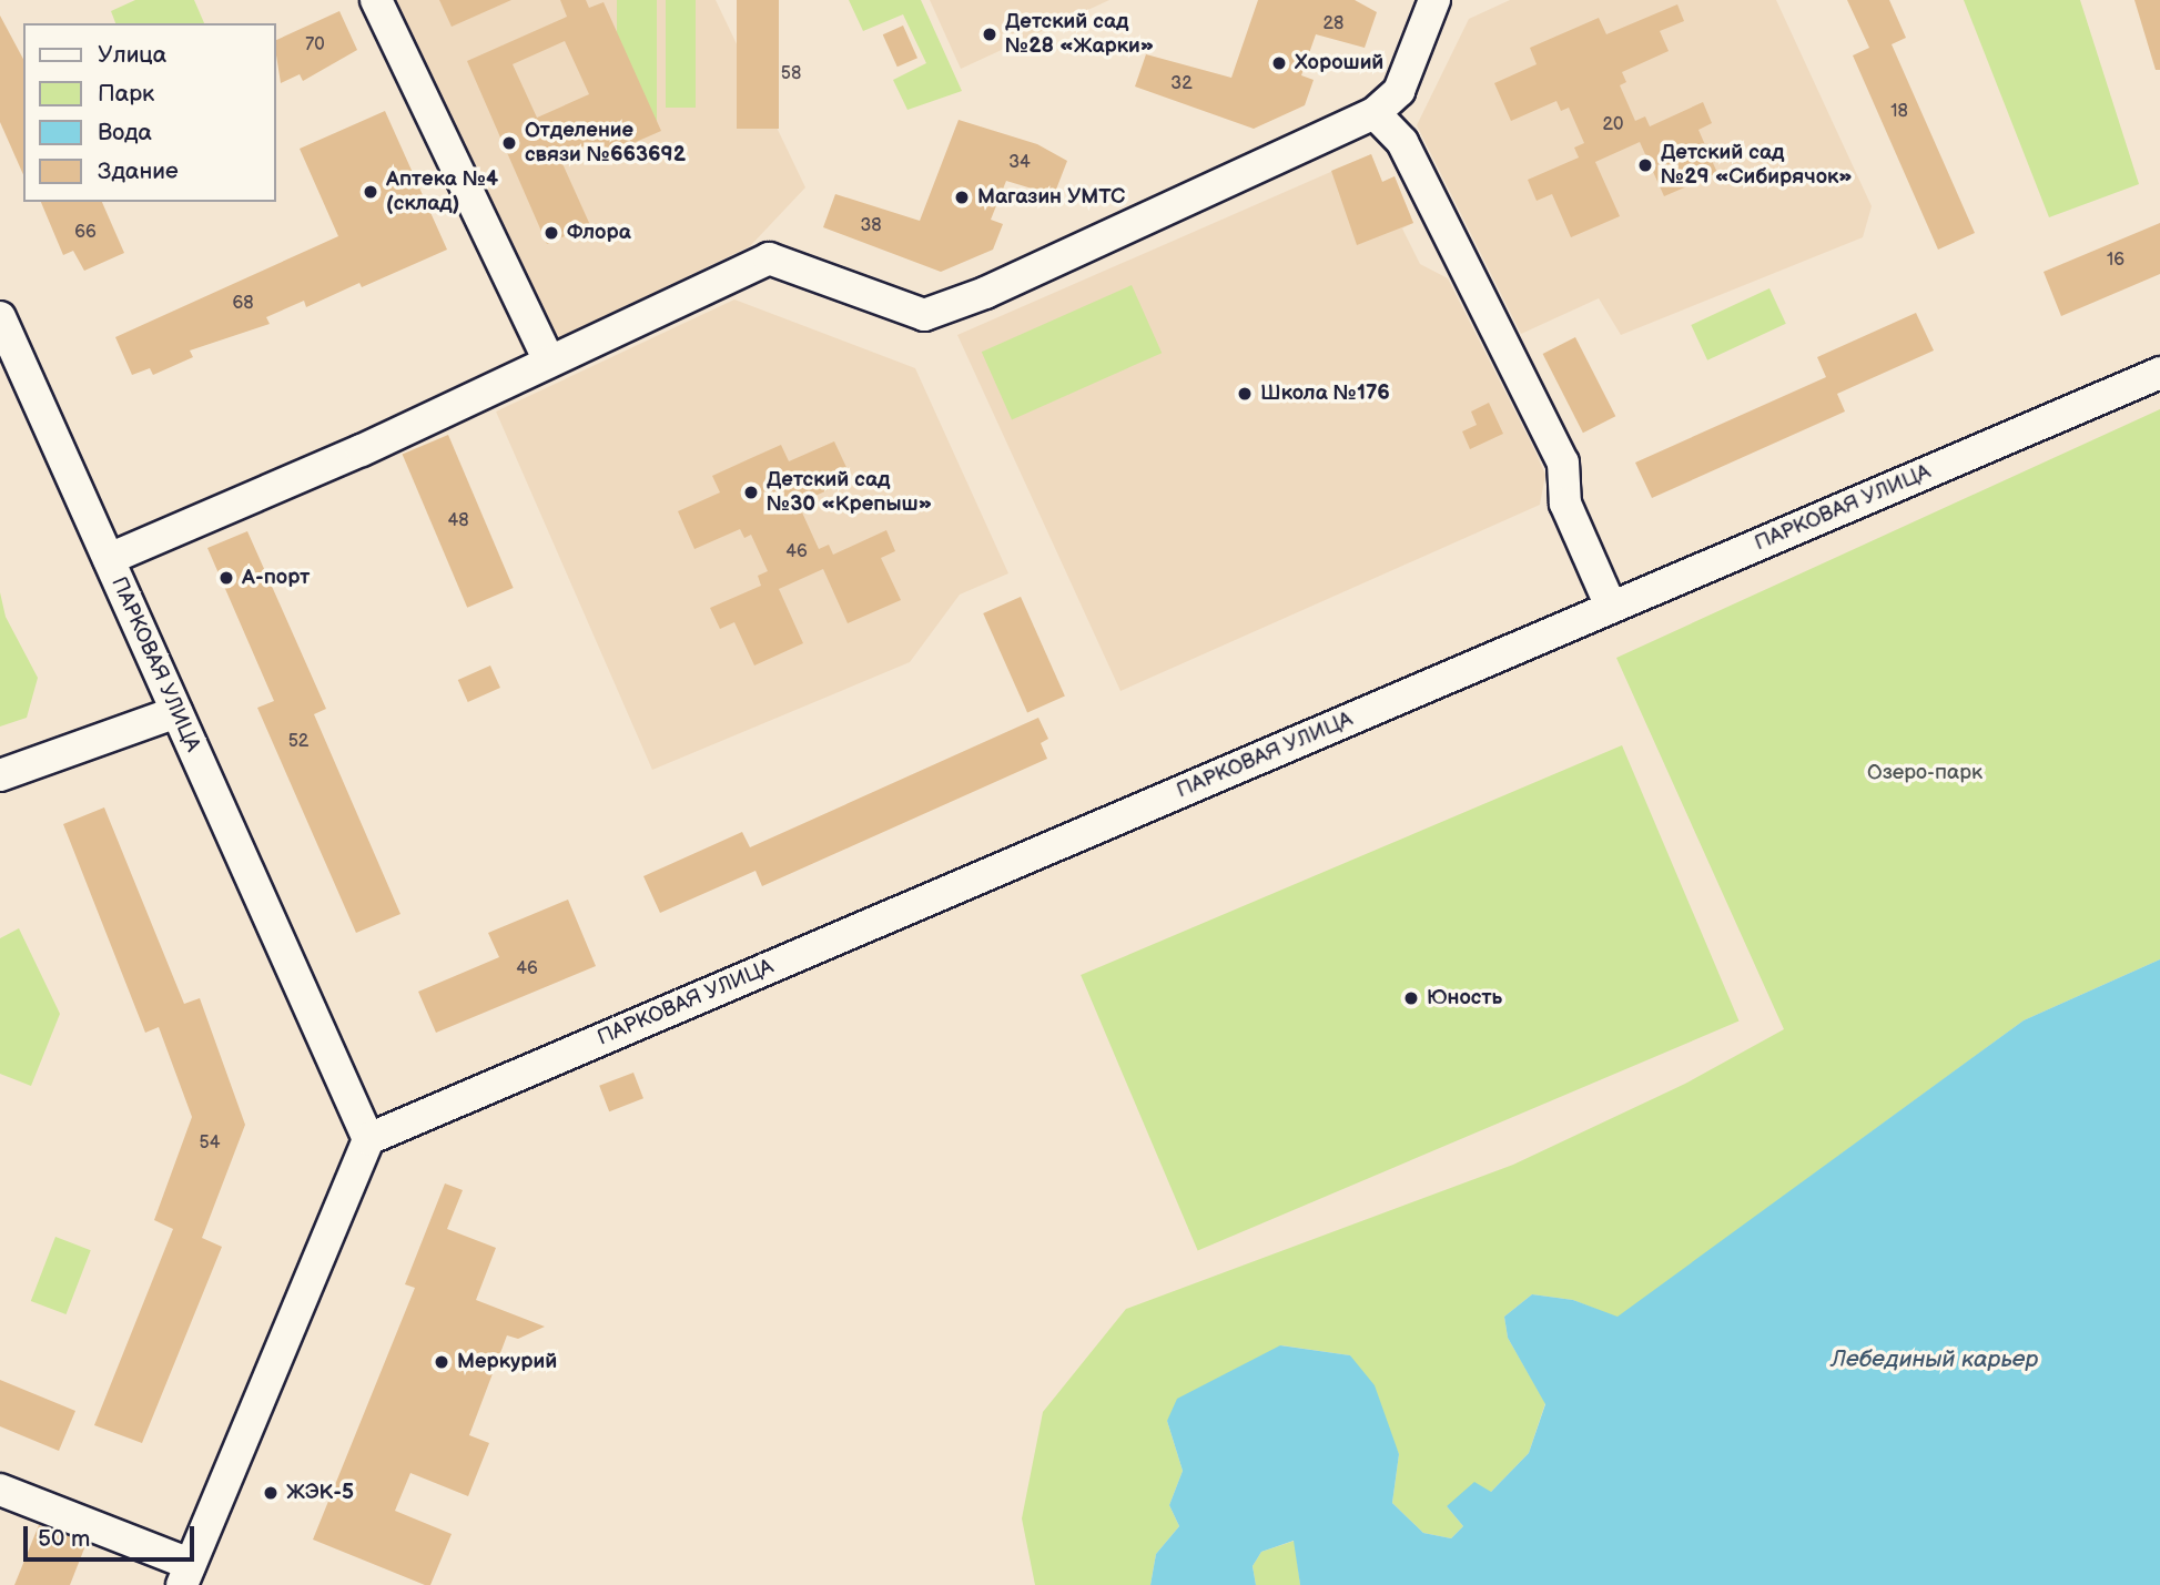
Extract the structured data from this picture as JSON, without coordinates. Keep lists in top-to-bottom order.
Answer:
{
  "streets": {
    "street": ["ПАРКОВАЯ УЛИЦА"]
  },
  "water": ["Лебединый карьер"],
  "parks": ["Озеро-парк"],
  "places": [
    "Детский сад №28 «Жарки»",
    "Хороший",
    "Отделение связи №663692",
    "Детский сад №29 «Сибирячок»",
    "Аптека №4 (склад)",
    "Магазин УМТС",
    "Флора",
    "Школа №176",
    "Детский сад №30 «Крепыш»",
    "А-порт",
    "Юность",
    "Меркурий",
    "ЖЭК-5"
  ],
  "house_numbers": [
    "28",
    "70",
    "58",
    "32",
    "18",
    "20",
    "34",
    "38",
    "66",
    "16",
    "68",
    "48",
    "46",
    "52",
    "46",
    "54"
  ],
  "legend": [
    "Улица",
    "Парк",
    "Вода",
    "Здание"
  ],
  "scale_bar": "50 m"
}
